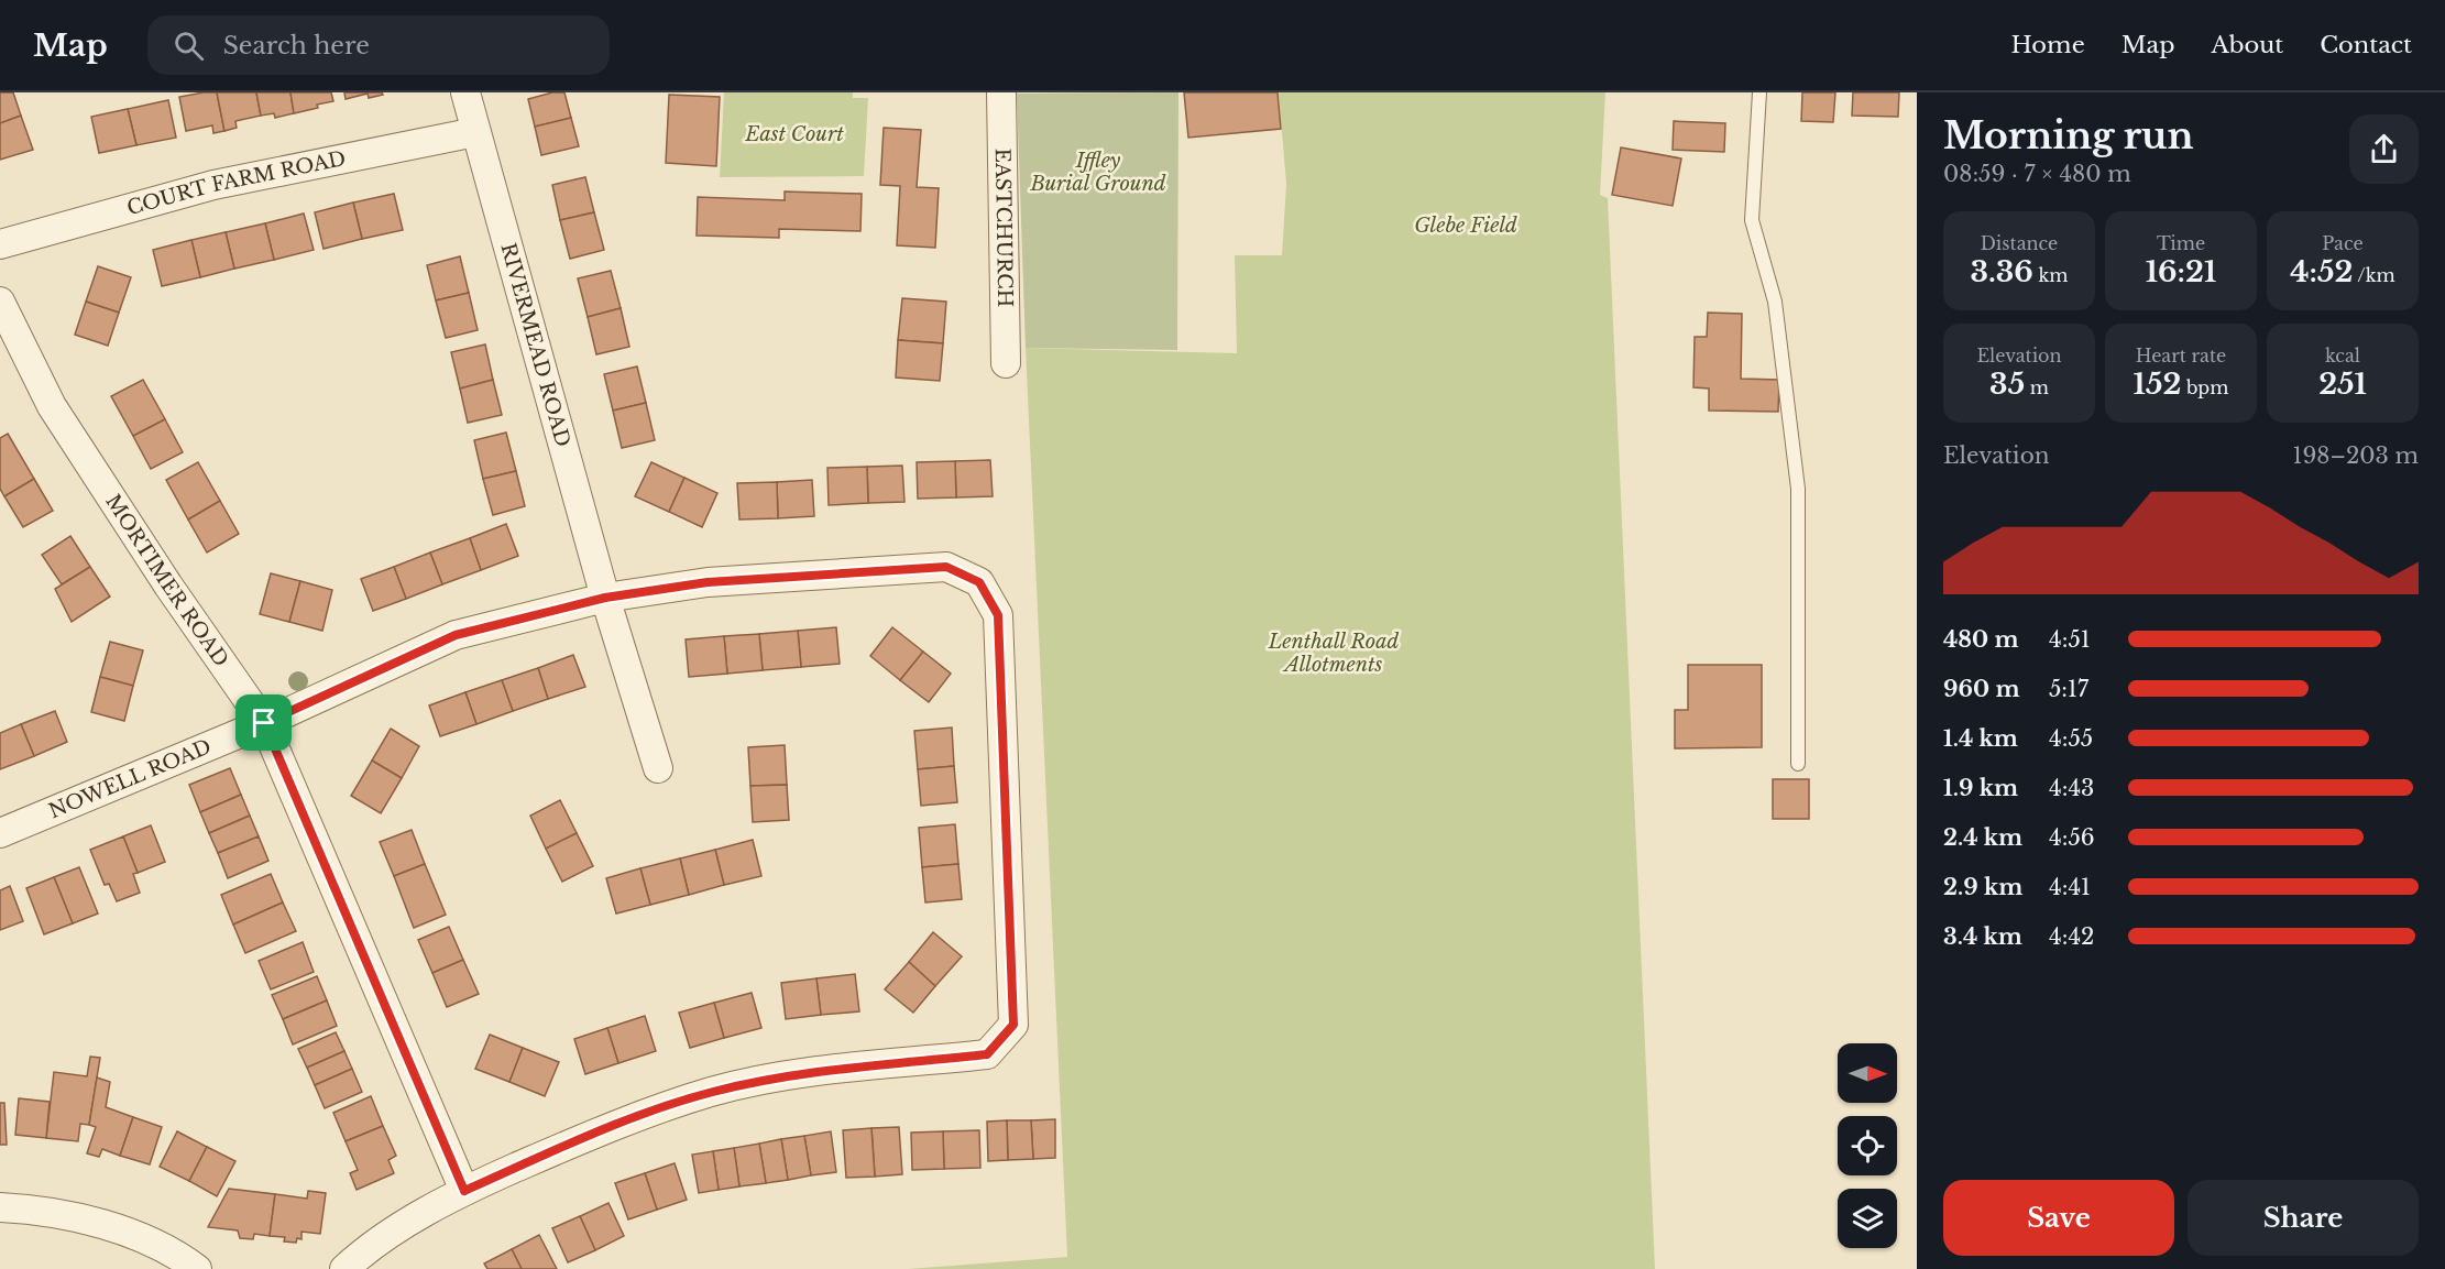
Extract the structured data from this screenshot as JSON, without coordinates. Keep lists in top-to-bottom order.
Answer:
{
  "streets": {
    "street": [
      "COURT FARM ROAD",
      "EASTCHURCH",
      "RIVERMEAD ROAD",
      "MORTIMER ROAD",
      "NOWELL ROAD"
    ]
  },
  "crossings": [
    ["COURT FARM ROAD", "RIVERMEAD ROAD"],
    ["RIVERMEAD ROAD", "NOWELL ROAD"],
    ["MORTIMER ROAD", "NOWELL ROAD"]
  ],
  "parks": [
    "East Court",
    "Iffley Burial Ground",
    "Glebe Field",
    "Lenthall Road Allotments"
  ],
  "north": "right",
  "page": {
    "header": "Map",
    "search": "Search here",
    "nav": [
      "Home",
      "Map",
      "About",
      "Contact"
    ],
    "heading": ["Morning run", "08:59 · 7 × 480 m"],
    "stats": [
      ["Distance", "3.36 km"],
      ["Time", "16:21"],
      ["Pace", "4:52 /km"],
      ["Elevation", "35 m"],
      ["Heart rate", "152 bpm"],
      ["kcal", "251"]
    ],
    "chart": ["Elevation", "198–203 m"],
    "list": [
      {
        "name": "480 m",
        "note": "4:51"
      },
      {
        "name": "960 m",
        "note": "5:17"
      },
      {
        "name": "1.4 km",
        "note": "4:55"
      },
      {
        "name": "1.9 km",
        "note": "4:43"
      },
      {
        "name": "2.4 km",
        "note": "4:56"
      },
      {
        "name": "2.9 km",
        "note": "4:41"
      },
      {
        "name": "3.4 km",
        "note": "4:42"
      }
    ],
    "buttons": ["Save", "Share"]
  }
}
